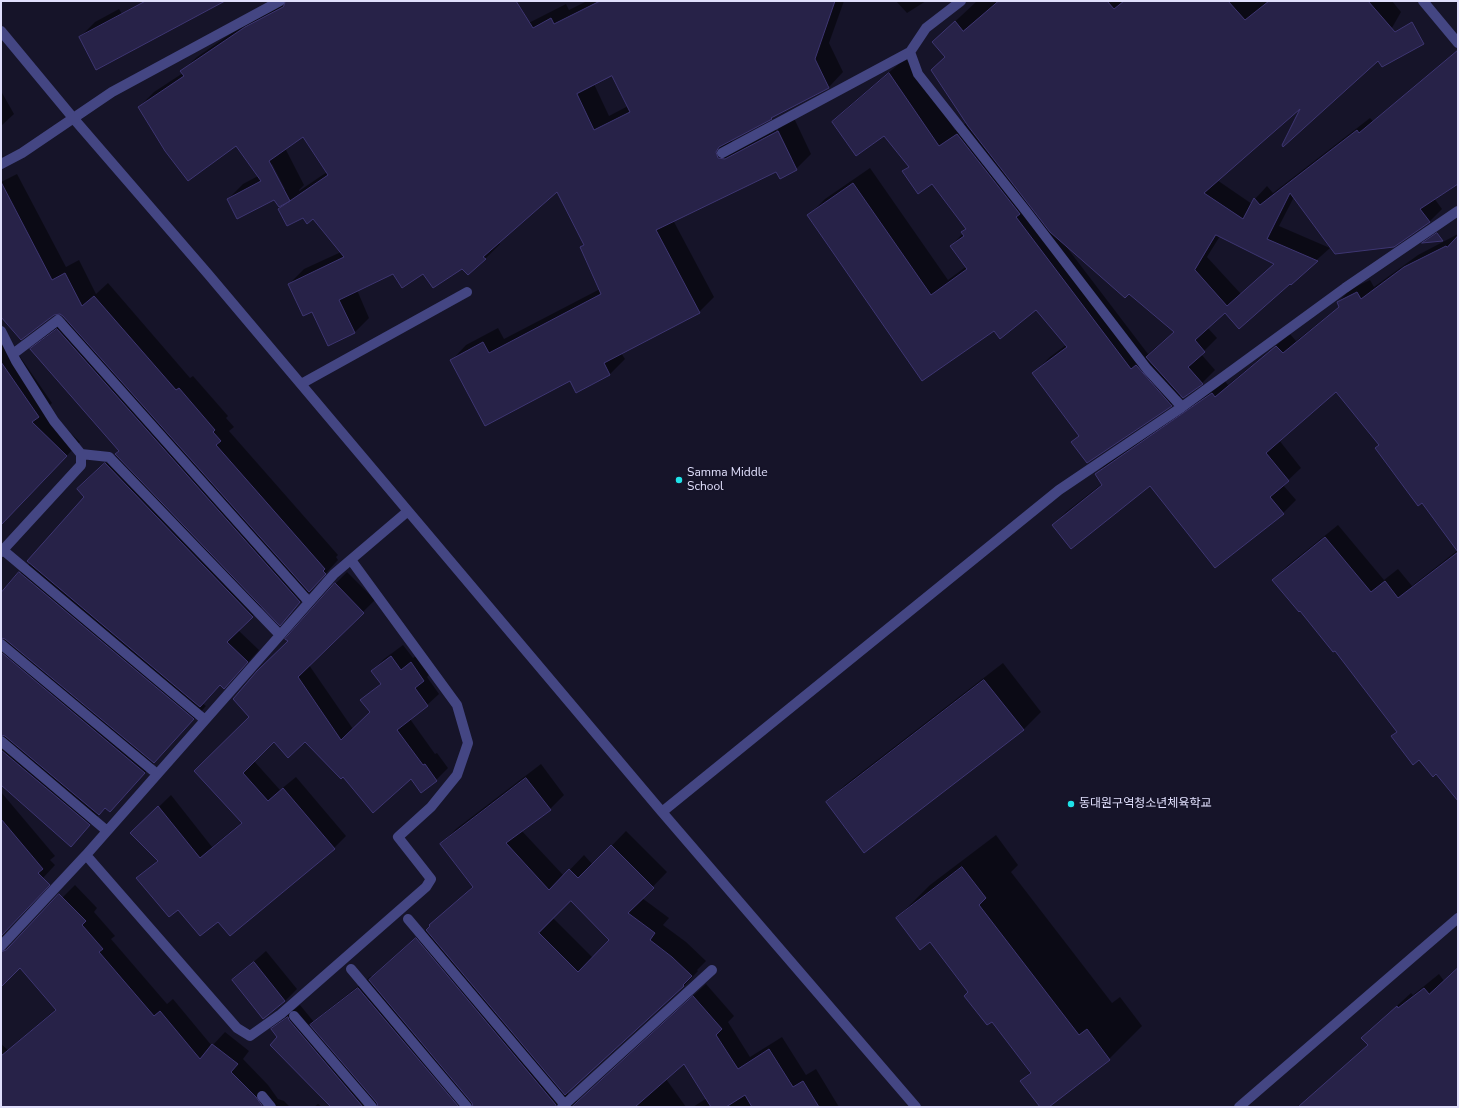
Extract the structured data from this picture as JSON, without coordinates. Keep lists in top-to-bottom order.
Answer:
{
  "places": ["Samma Middle School", "동대원구역청소년체육학교"]
}
